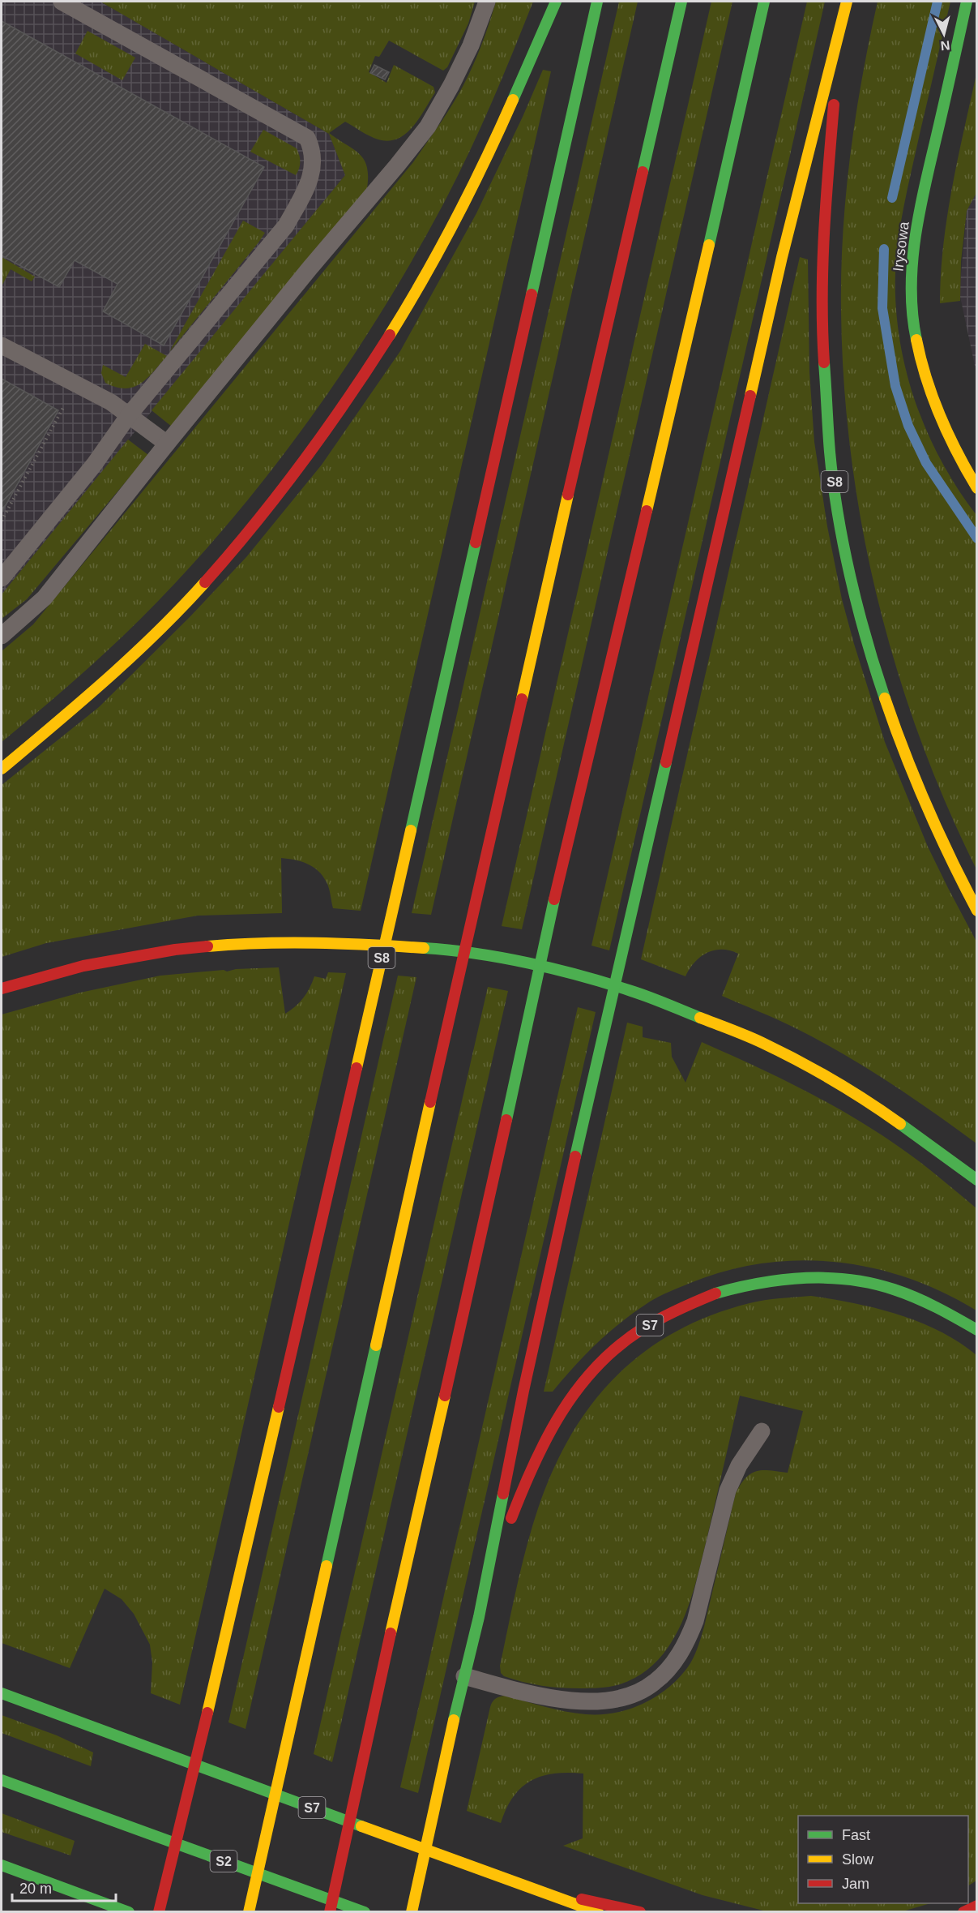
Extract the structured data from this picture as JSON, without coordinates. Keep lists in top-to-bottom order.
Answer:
{
  "streets": {
    "main road": [
      "Irysowa",
      "S8",
      "S7",
      "S2"
    ]
  },
  "legend": ["Fast", "Slow", "Jam"],
  "scale_bar": "20 m",
  "north": "bottom"
}
